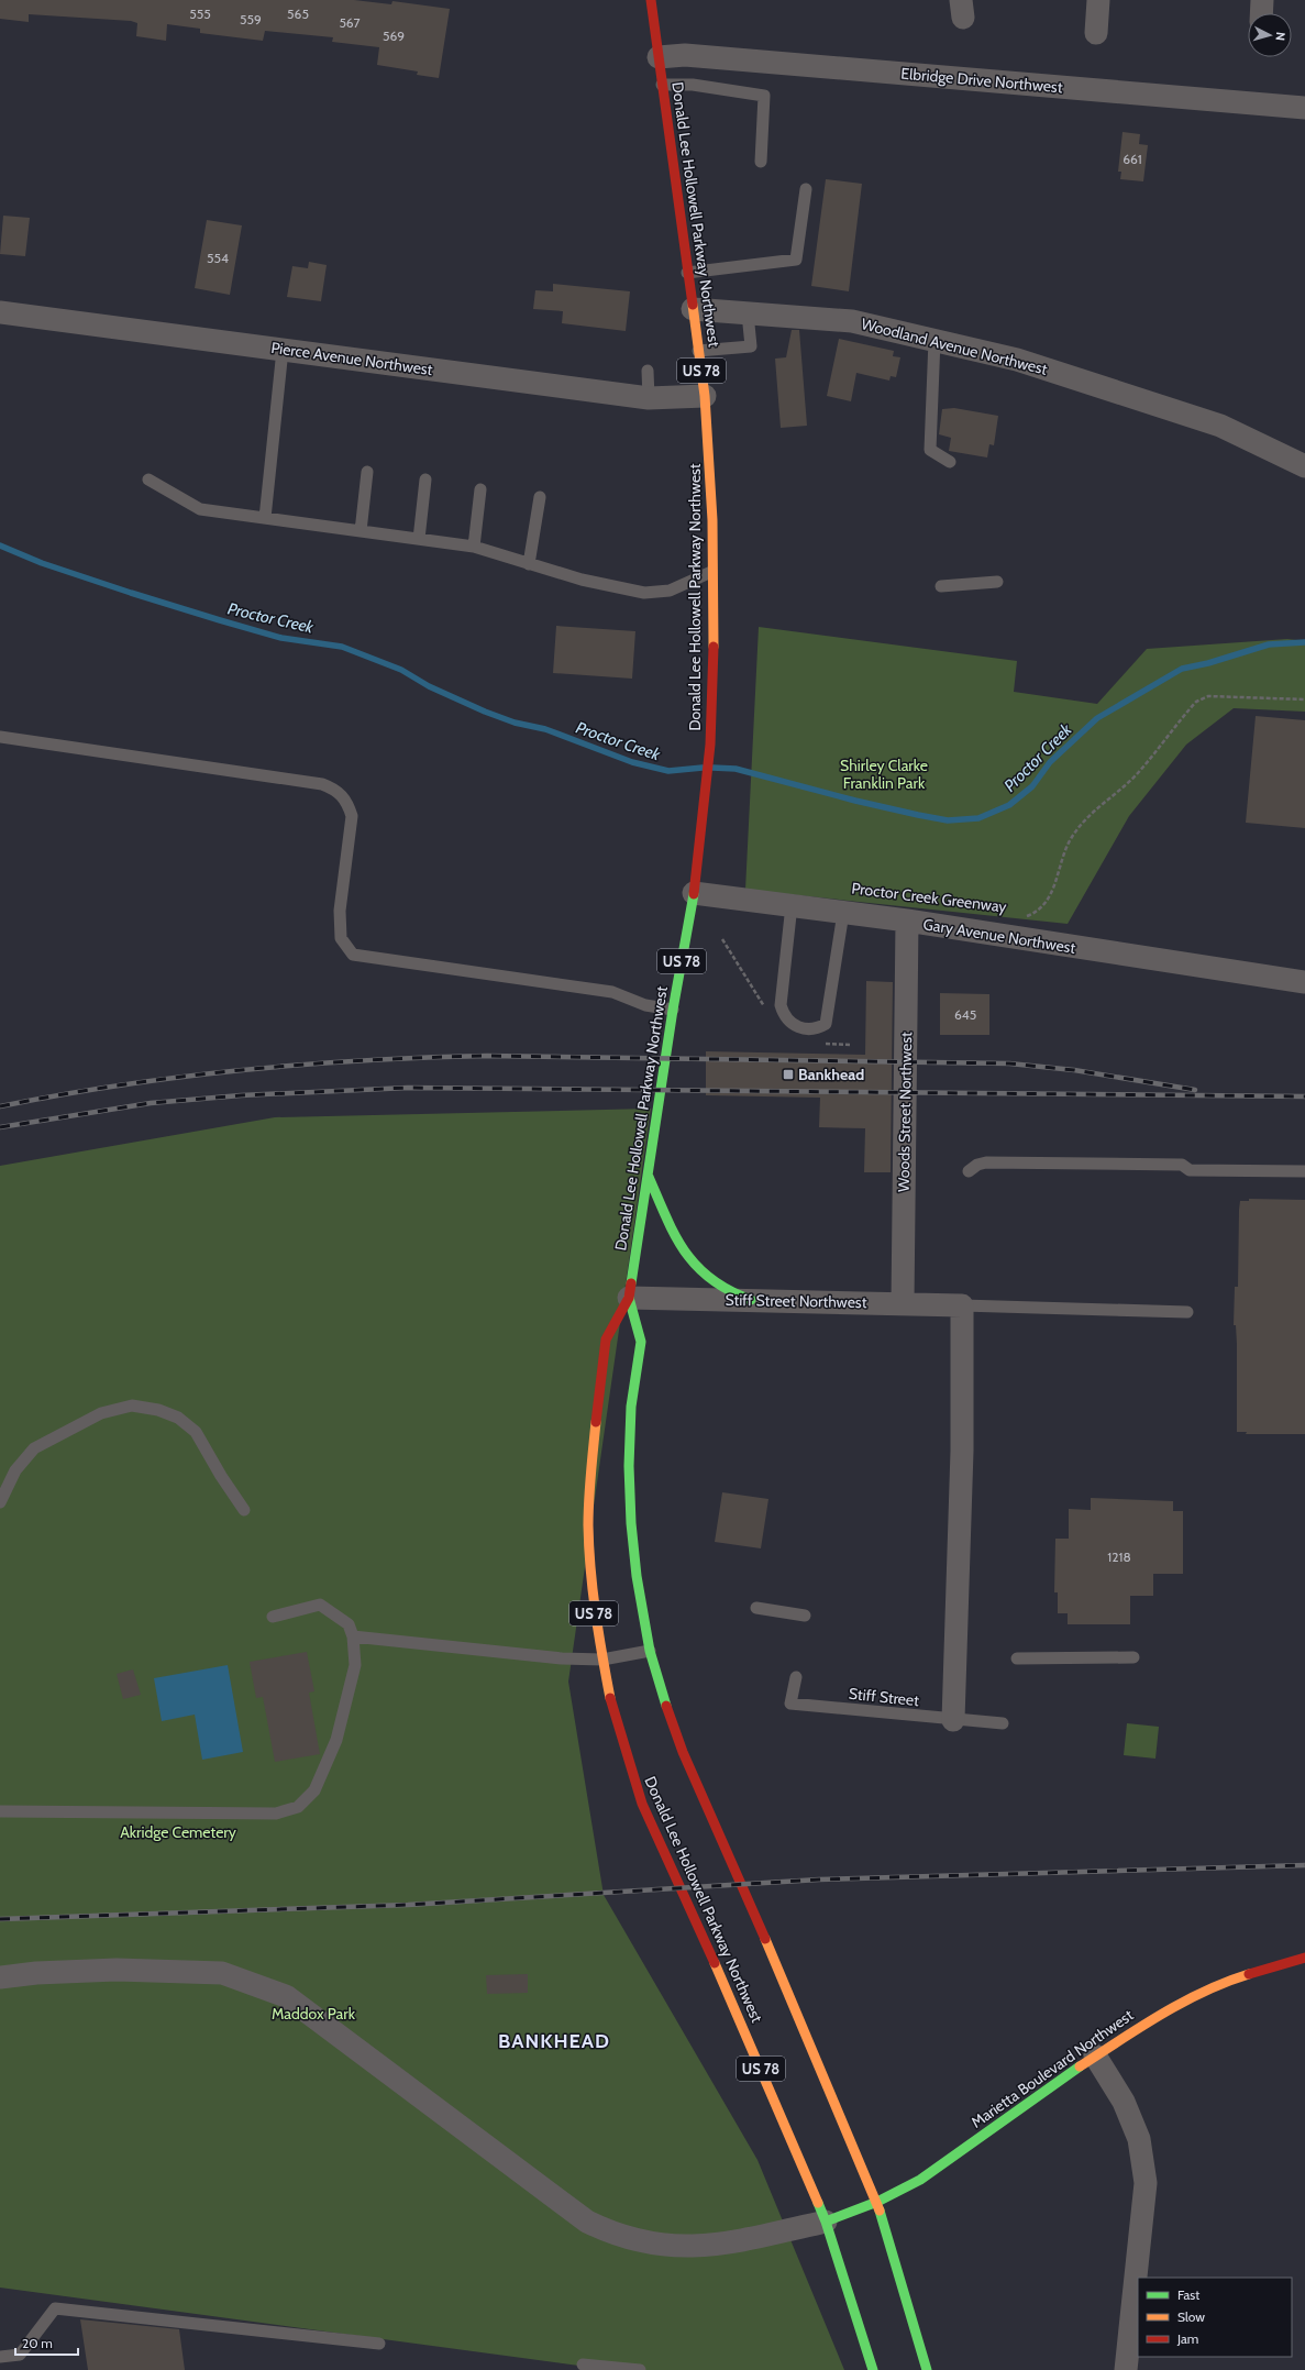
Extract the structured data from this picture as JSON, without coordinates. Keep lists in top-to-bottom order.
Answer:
{
  "streets": {
    "main road": ["Donald Lee Hollowell Parkway Northwest", "US 78", "Marietta Boulevard Northwest"],
    "street": [
      "Elbridge Drive Northwest",
      "Woodland Avenue Northwest",
      "Pierce Avenue Northwest",
      "Gary Avenue Northwest",
      "Woods Street Northwest",
      "Stiff Street Northwest"
    ],
    "lane": ["Stiff Street"],
    "path": ["Proctor Creek Greenway"]
  },
  "crossings": [
    ["Elbridge Drive Northwest", "Donald Lee Hollowell Parkway Northwest"],
    ["Donald Lee Hollowell Parkway Northwest", "Woodland Avenue Northwest"],
    ["Donald Lee Hollowell Parkway Northwest", "Pierce Avenue Northwest"],
    ["Donald Lee Hollowell Parkway Northwest", "Gary Avenue Northwest"],
    ["Donald Lee Hollowell Parkway Northwest", "Stiff Street Northwest"],
    ["Donald Lee Hollowell Parkway Northwest", "Marietta Boulevard Northwest"],
    ["Gary Avenue Northwest", "Woods Street Northwest"],
    ["Woods Street Northwest", "Stiff Street Northwest"]
  ],
  "districts": ["BANKHEAD"],
  "water": ["Proctor Creek"],
  "parks": ["Shirley Clarke Franklin Park", "Akridge Cemetery", "Maddox Park"],
  "places": {
    "transit": ["Bankhead"]
  },
  "house_numbers": [
    "555",
    "565",
    "559",
    "567",
    "569",
    "661",
    "554",
    "645",
    "1218"
  ],
  "legend": ["Fast", "Slow", "Jam"],
  "scale_bar": "20 m",
  "north": "right"
}
